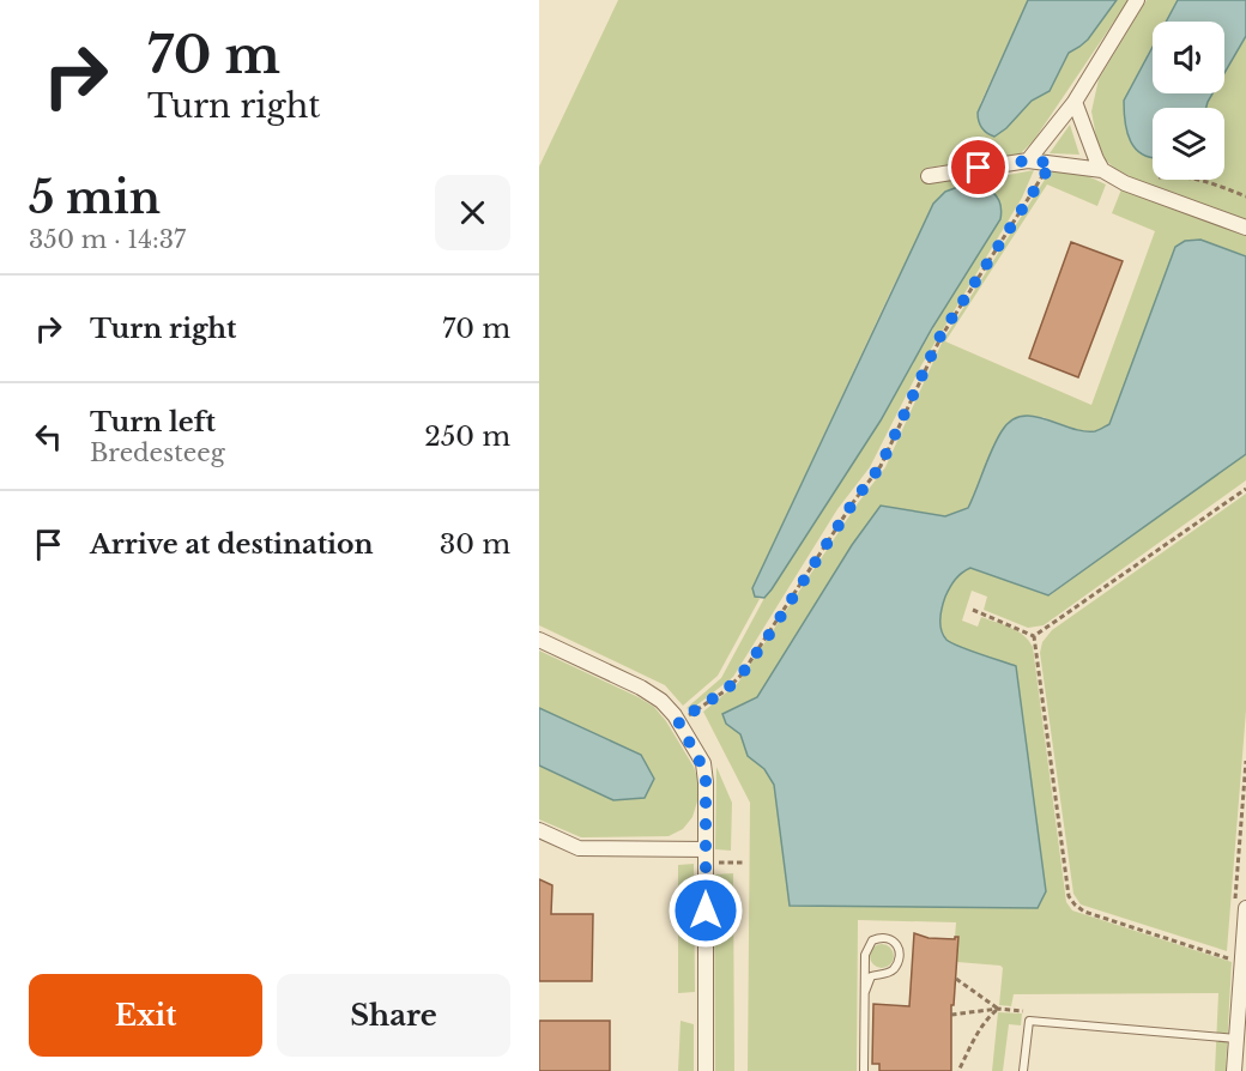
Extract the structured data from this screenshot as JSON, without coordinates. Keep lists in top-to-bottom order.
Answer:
{
  "page": {
    "turn": ["70 m", "Turn right"],
    "heading": ["5 min", "350 m · 14:37"],
    "list": [
      {
        "name": "Turn right",
        "value": "70 m"
      },
      {
        "name": "Turn left",
        "note": "Bredesteeg",
        "value": "250 m"
      },
      {
        "name": "Arrive at destination",
        "value": "30 m"
      }
    ],
    "buttons": ["Exit", "Share"]
  }
}
